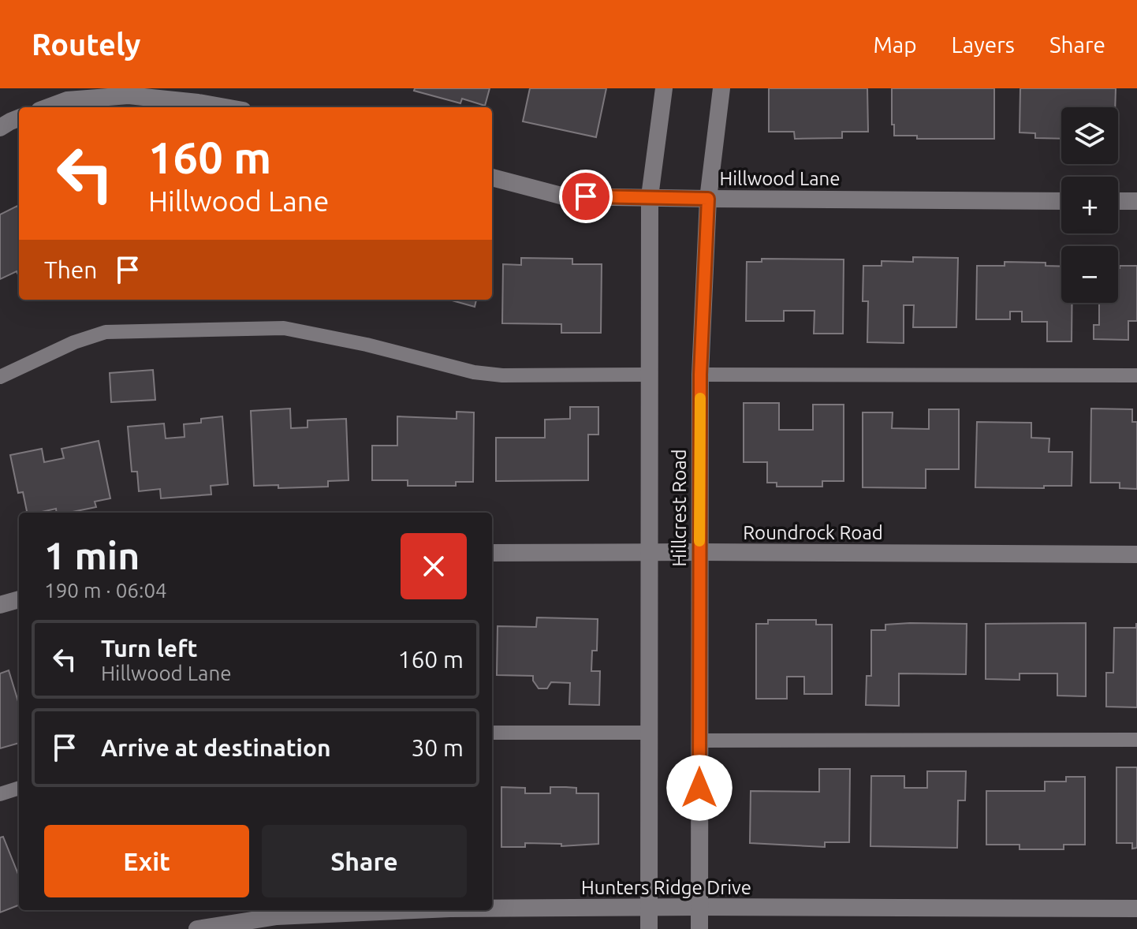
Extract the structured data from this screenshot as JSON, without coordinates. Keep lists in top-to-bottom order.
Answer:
{
  "streets": {
    "street": [
      "Hillwood Lane",
      "Hillcrest Road",
      "Roundrock Road",
      "Hunters Ridge Drive"
    ]
  },
  "crossings": [
    ["Hillwood Lane", "Hillcrest Road"],
    ["Hillcrest Road", "Roundrock Road"],
    ["Hillcrest Road", "Hunters Ridge Drive"]
  ],
  "page": {
    "header": "Routely",
    "nav": ["Map", "Layers", "Share"],
    "map_buttons": ["+", "−"],
    "turn": ["160 m", "Hillwood Lane"],
    "then": "Then",
    "heading": ["1 min", "190 m · 06:04"],
    "list": [
      {
        "name": "Turn left",
        "note": "Hillwood Lane",
        "value": "160 m"
      },
      {
        "name": "Arrive at destination",
        "value": "30 m"
      }
    ],
    "buttons": ["Exit", "Share"]
  }
}
